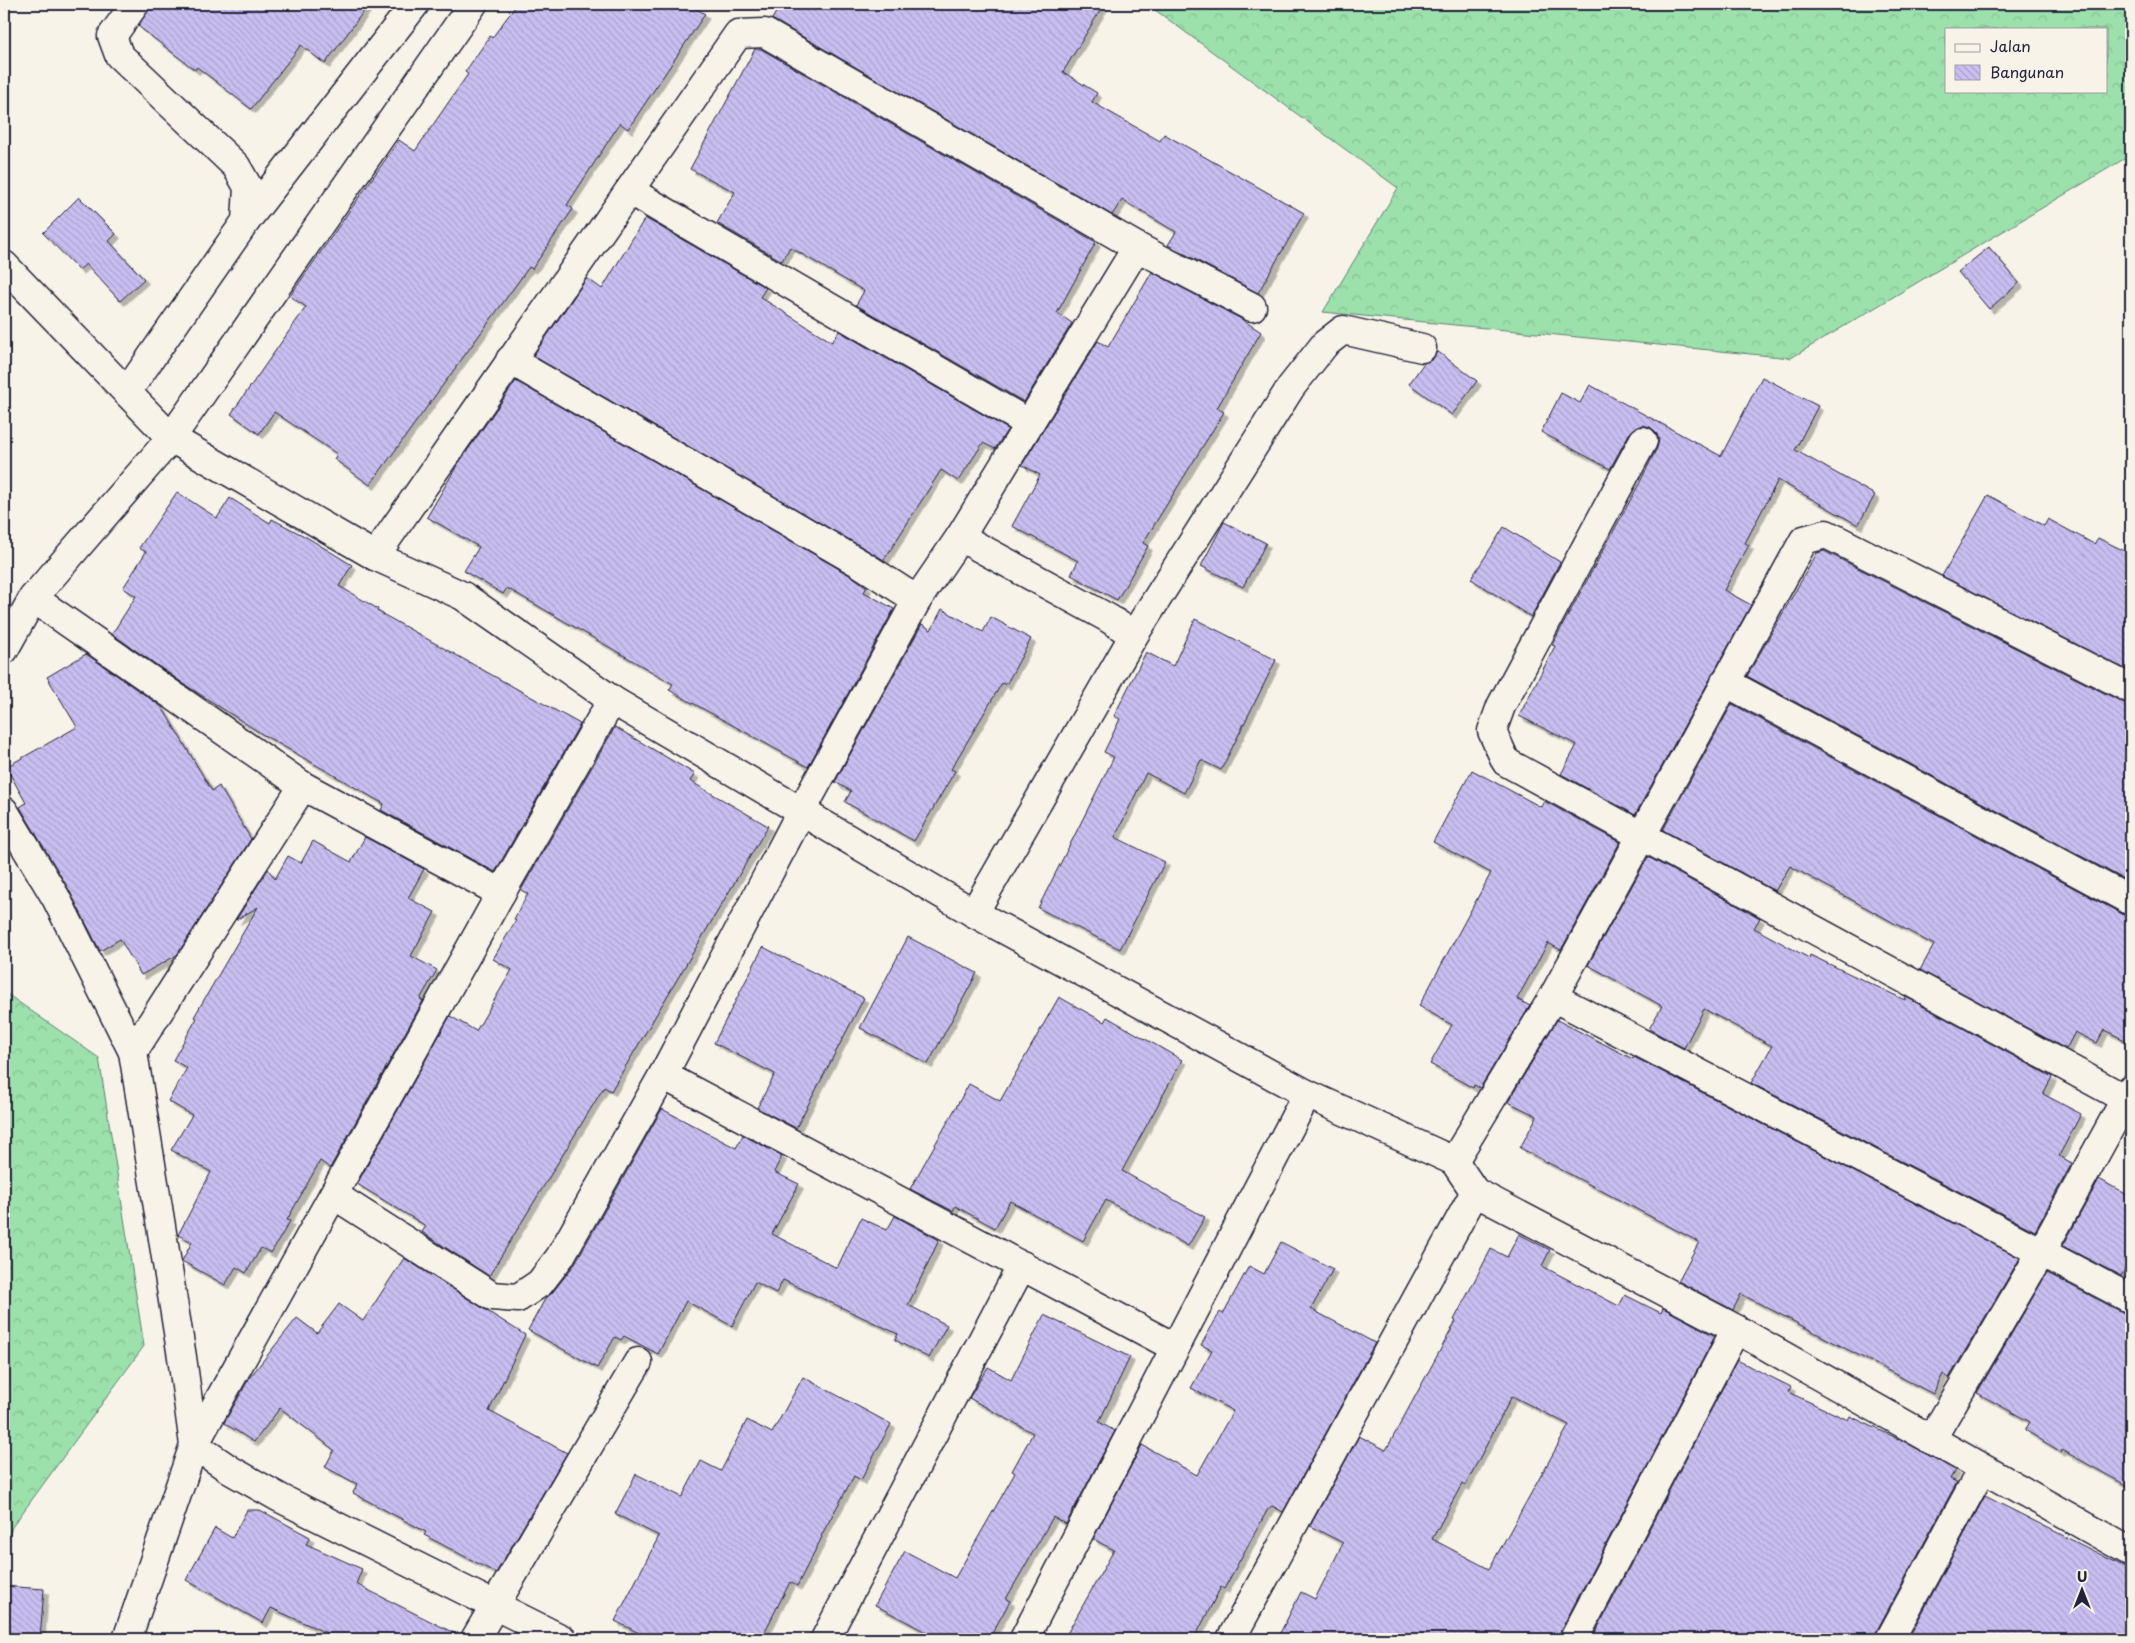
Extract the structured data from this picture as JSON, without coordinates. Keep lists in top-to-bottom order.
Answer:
{
  "legend": ["Jalan", "Bangunan"],
  "north": "top"
}
